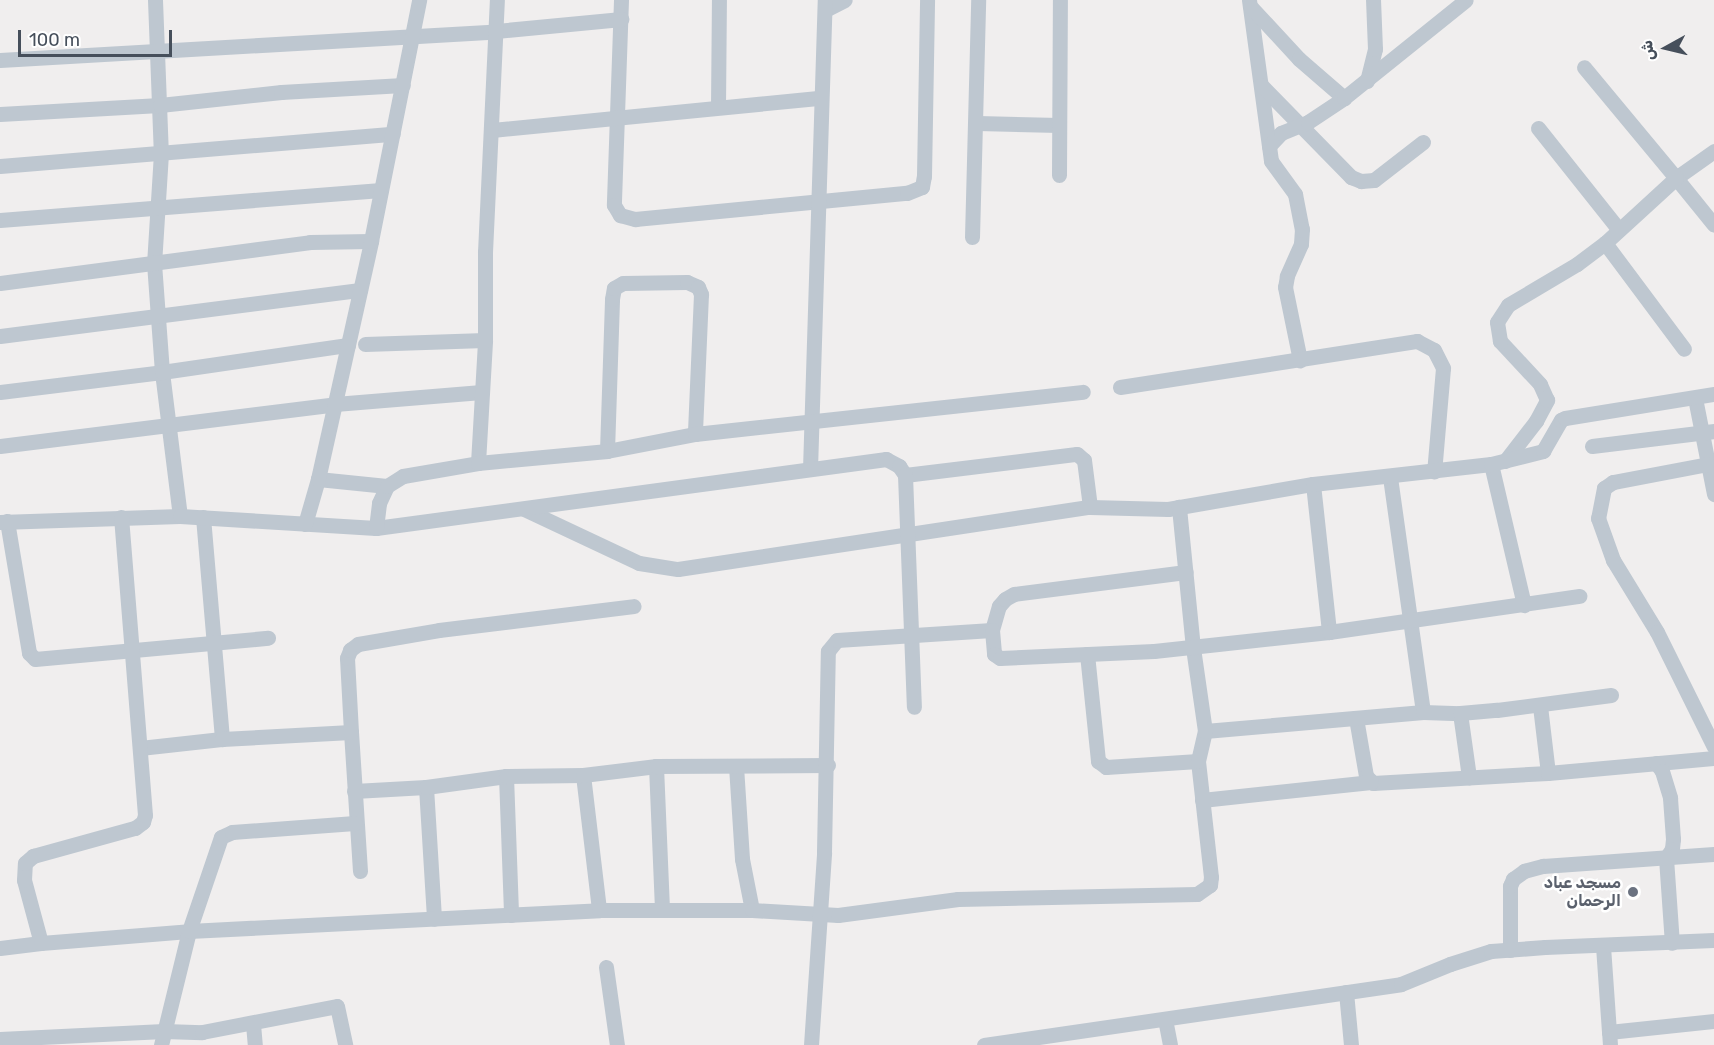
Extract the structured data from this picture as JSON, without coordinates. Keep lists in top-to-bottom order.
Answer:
{
  "places": ["مسجد عباد الرحمان"],
  "scale_bar": "100 m",
  "north": "left"
}
